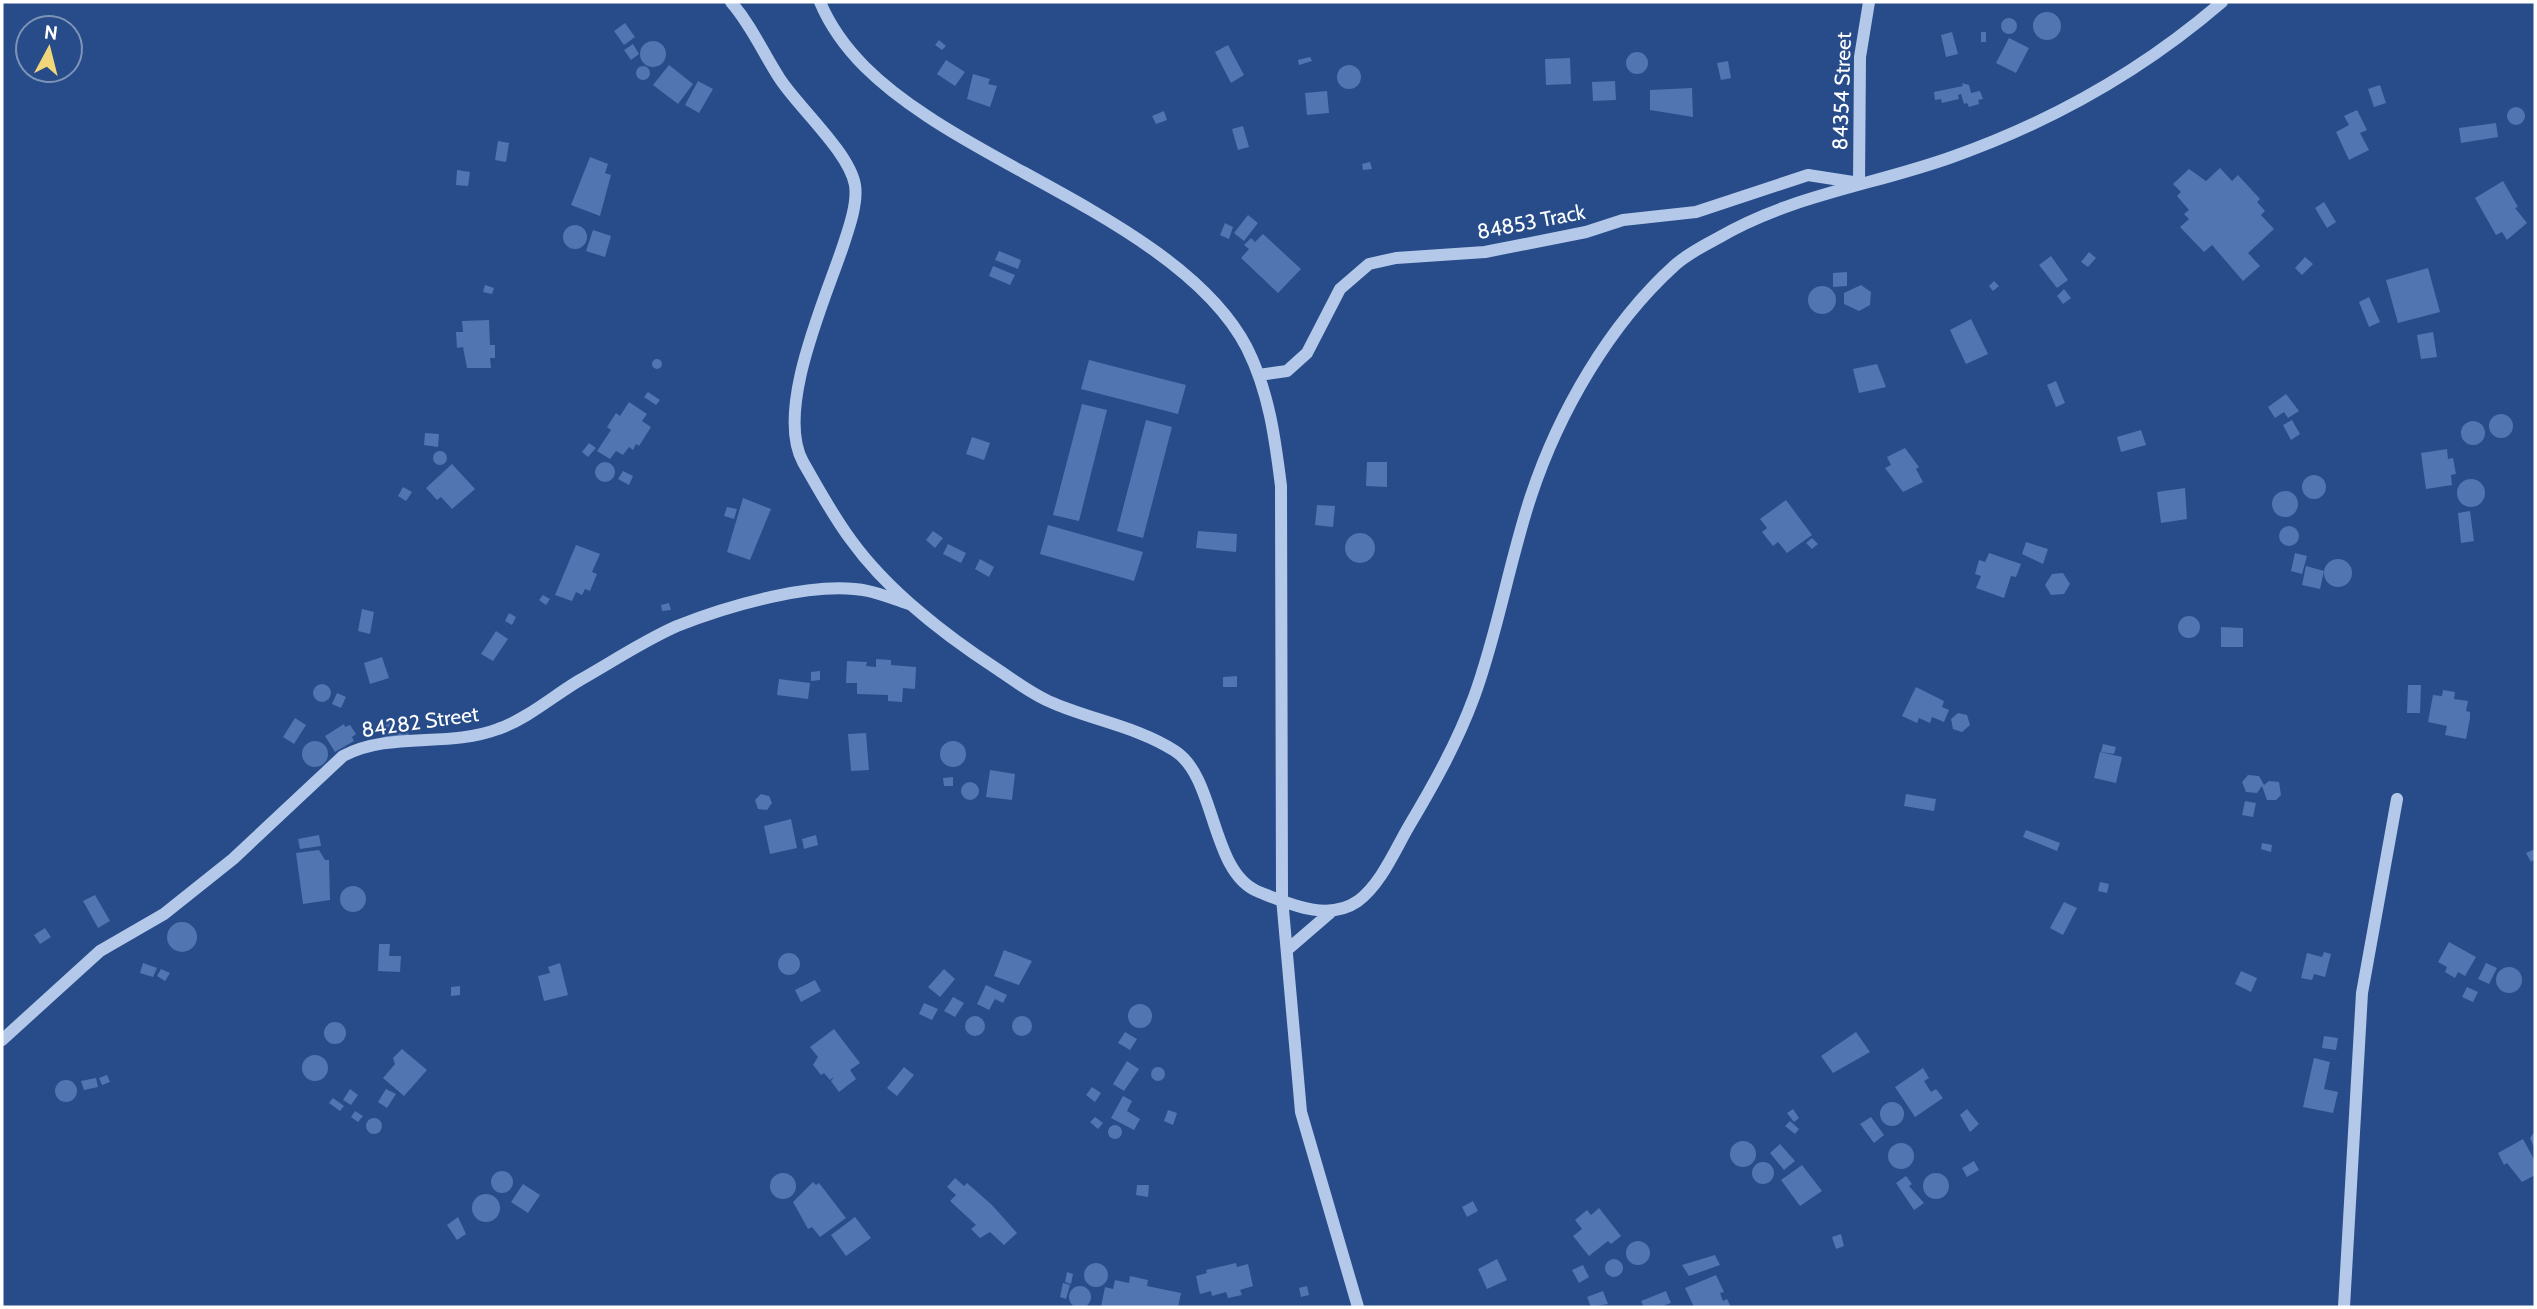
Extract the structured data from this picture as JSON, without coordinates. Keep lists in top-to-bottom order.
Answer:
{
  "streets": {
    "street": ["84354 Street", "84853 Track", "84282 Street"]
  },
  "crossings": [
    ["84354 Street", "84853 Track"]
  ],
  "north": "top"
}
